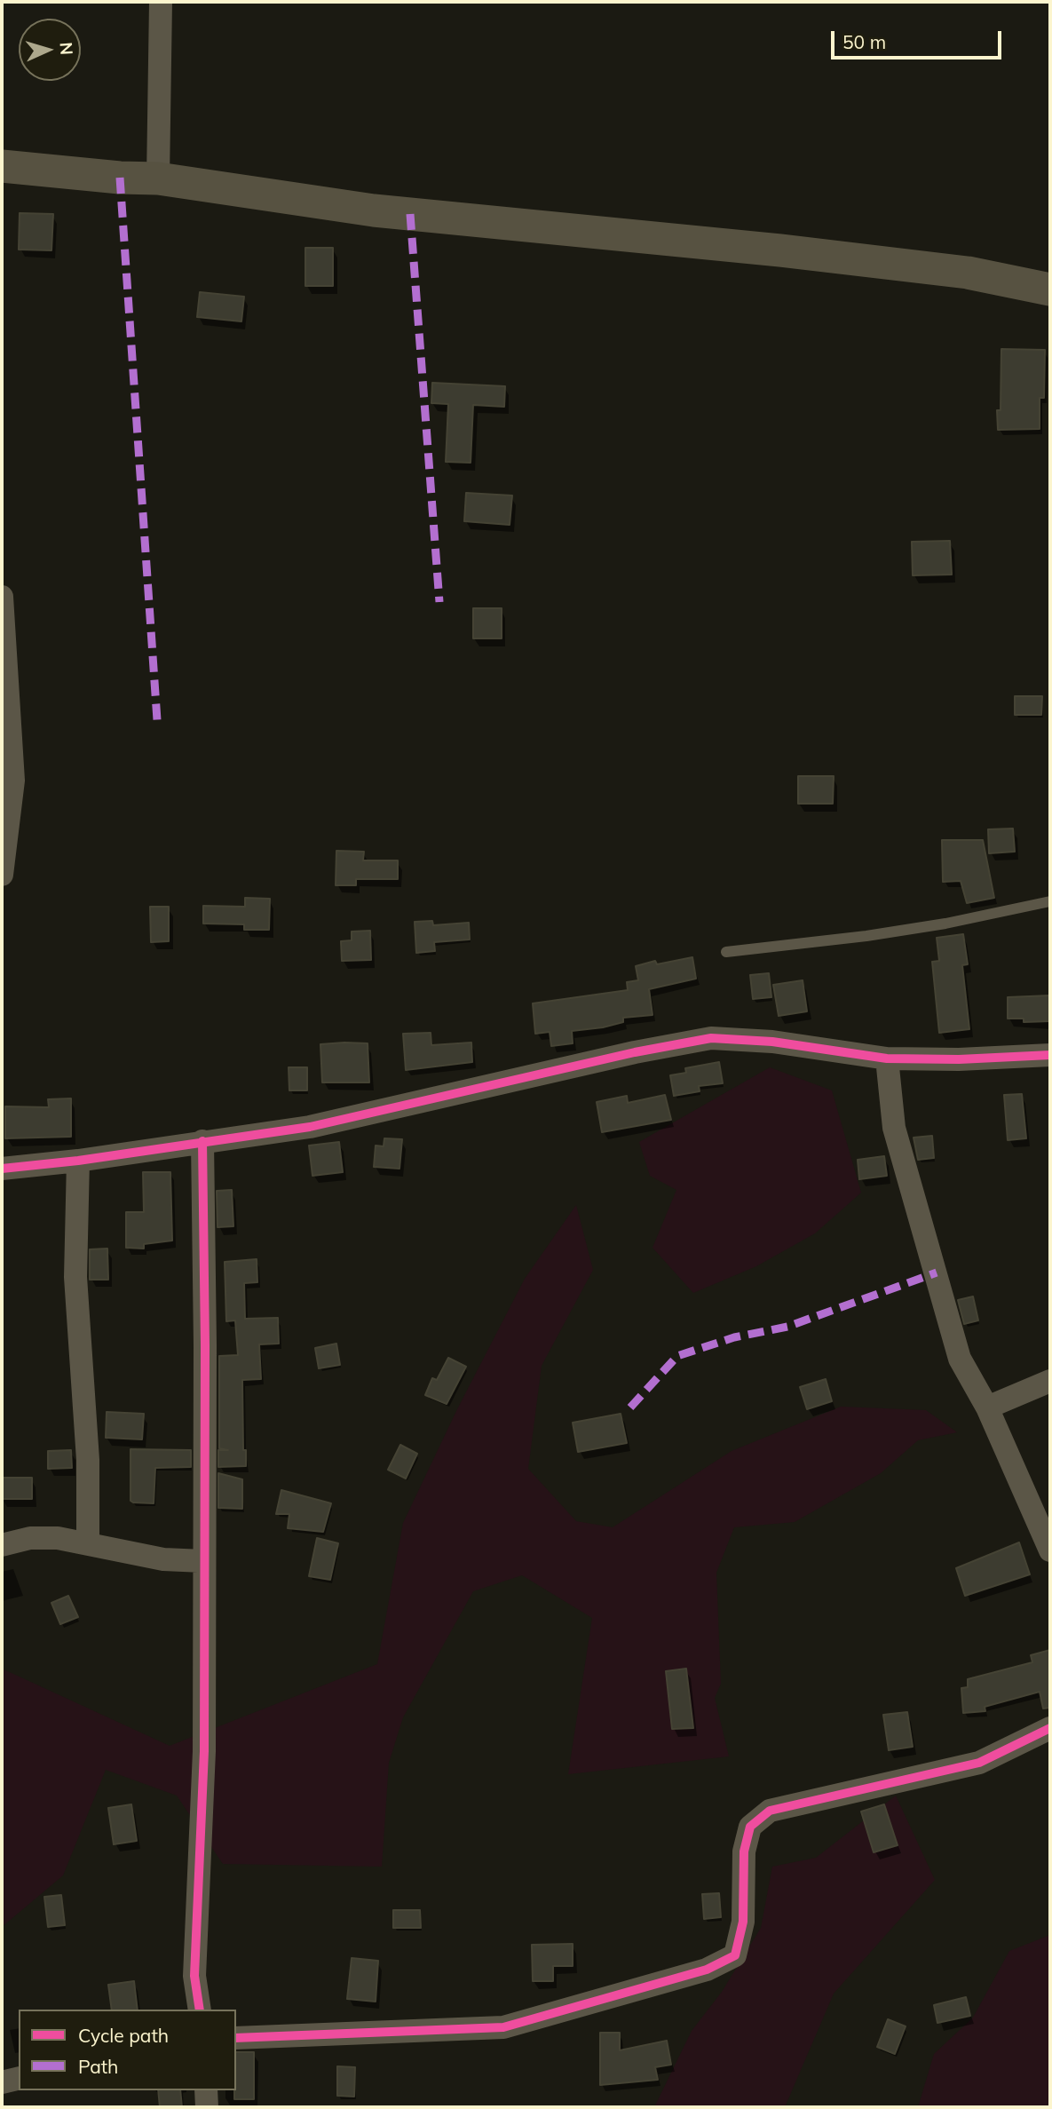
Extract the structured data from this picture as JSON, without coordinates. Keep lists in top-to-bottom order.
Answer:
{
  "legend": ["Cycle path", "Path"],
  "scale_bar": "50 m",
  "north": "right"
}
